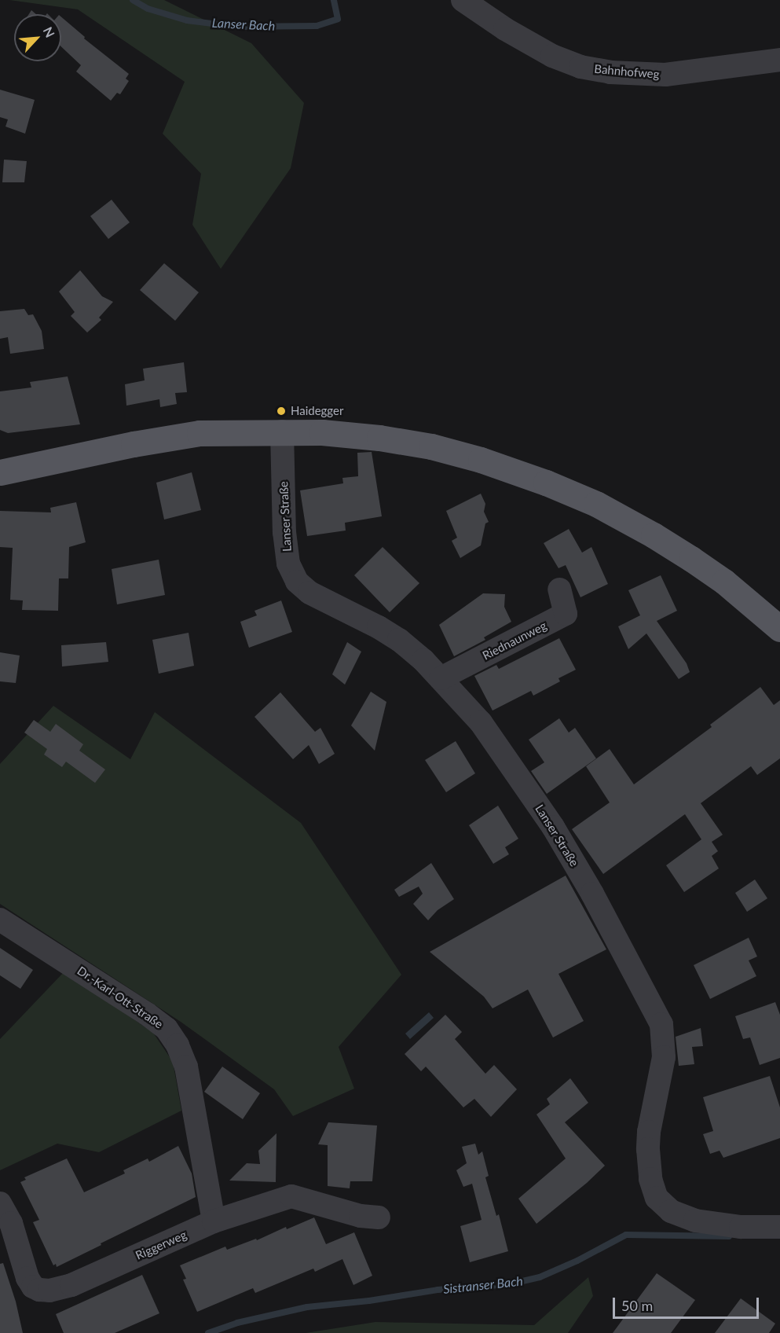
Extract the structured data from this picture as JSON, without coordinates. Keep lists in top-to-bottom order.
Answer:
{
  "streets": {
    "street": [
      "Bahnhofweg",
      "Lanser Straße",
      "Riednaunweg",
      "Dr.-Karl-Ott-Straße",
      "Riggerweg"
    ]
  },
  "crossings": [
    ["Lanser Straße", "Riednaunweg"],
    ["Dr.-Karl-Ott-Straße", "Riggerweg"]
  ],
  "water": ["Lanser Bach", "Sistranser Bach"],
  "places": ["Haidegger"],
  "scale_bar": "50 m",
  "north": "top right"
}
